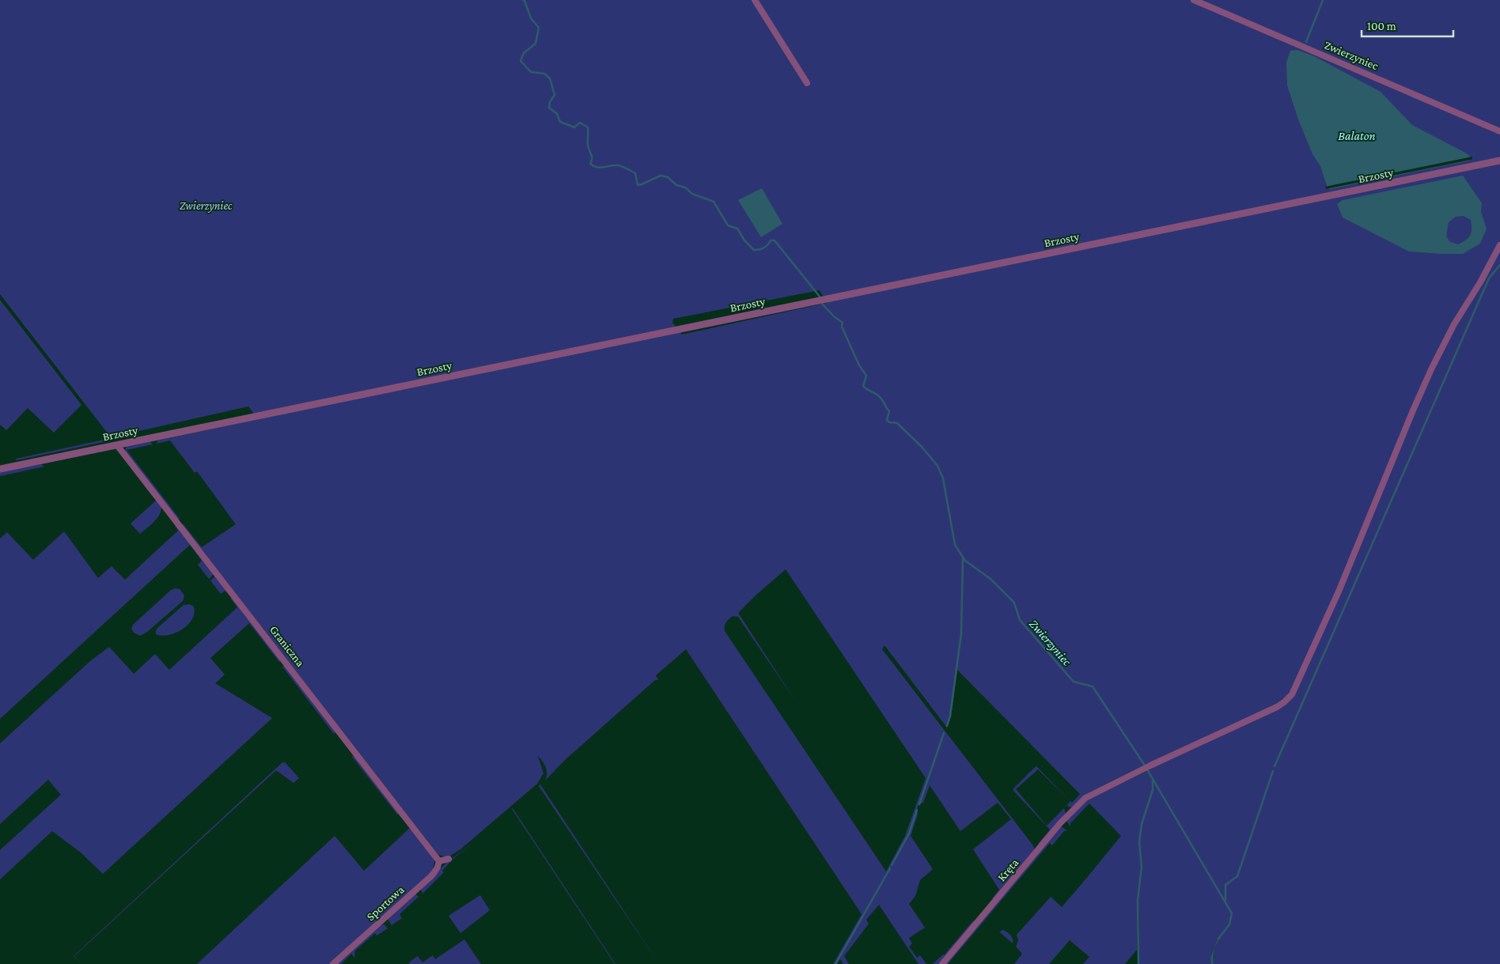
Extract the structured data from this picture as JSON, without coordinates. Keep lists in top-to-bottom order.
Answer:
{
  "streets": {
    "street": [
      "Zwierzyniec",
      "Brzosty",
      "Graniczna",
      "Kręta",
      "Sportowa"
    ]
  },
  "crossings": [
    ["Brzosty", "Graniczna"],
    ["Graniczna", "Sportowa"]
  ],
  "water": ["Balaton", "Zwierzyniec"],
  "parks": ["Zwierzyniec"],
  "scale_bar": "100 m"
}
